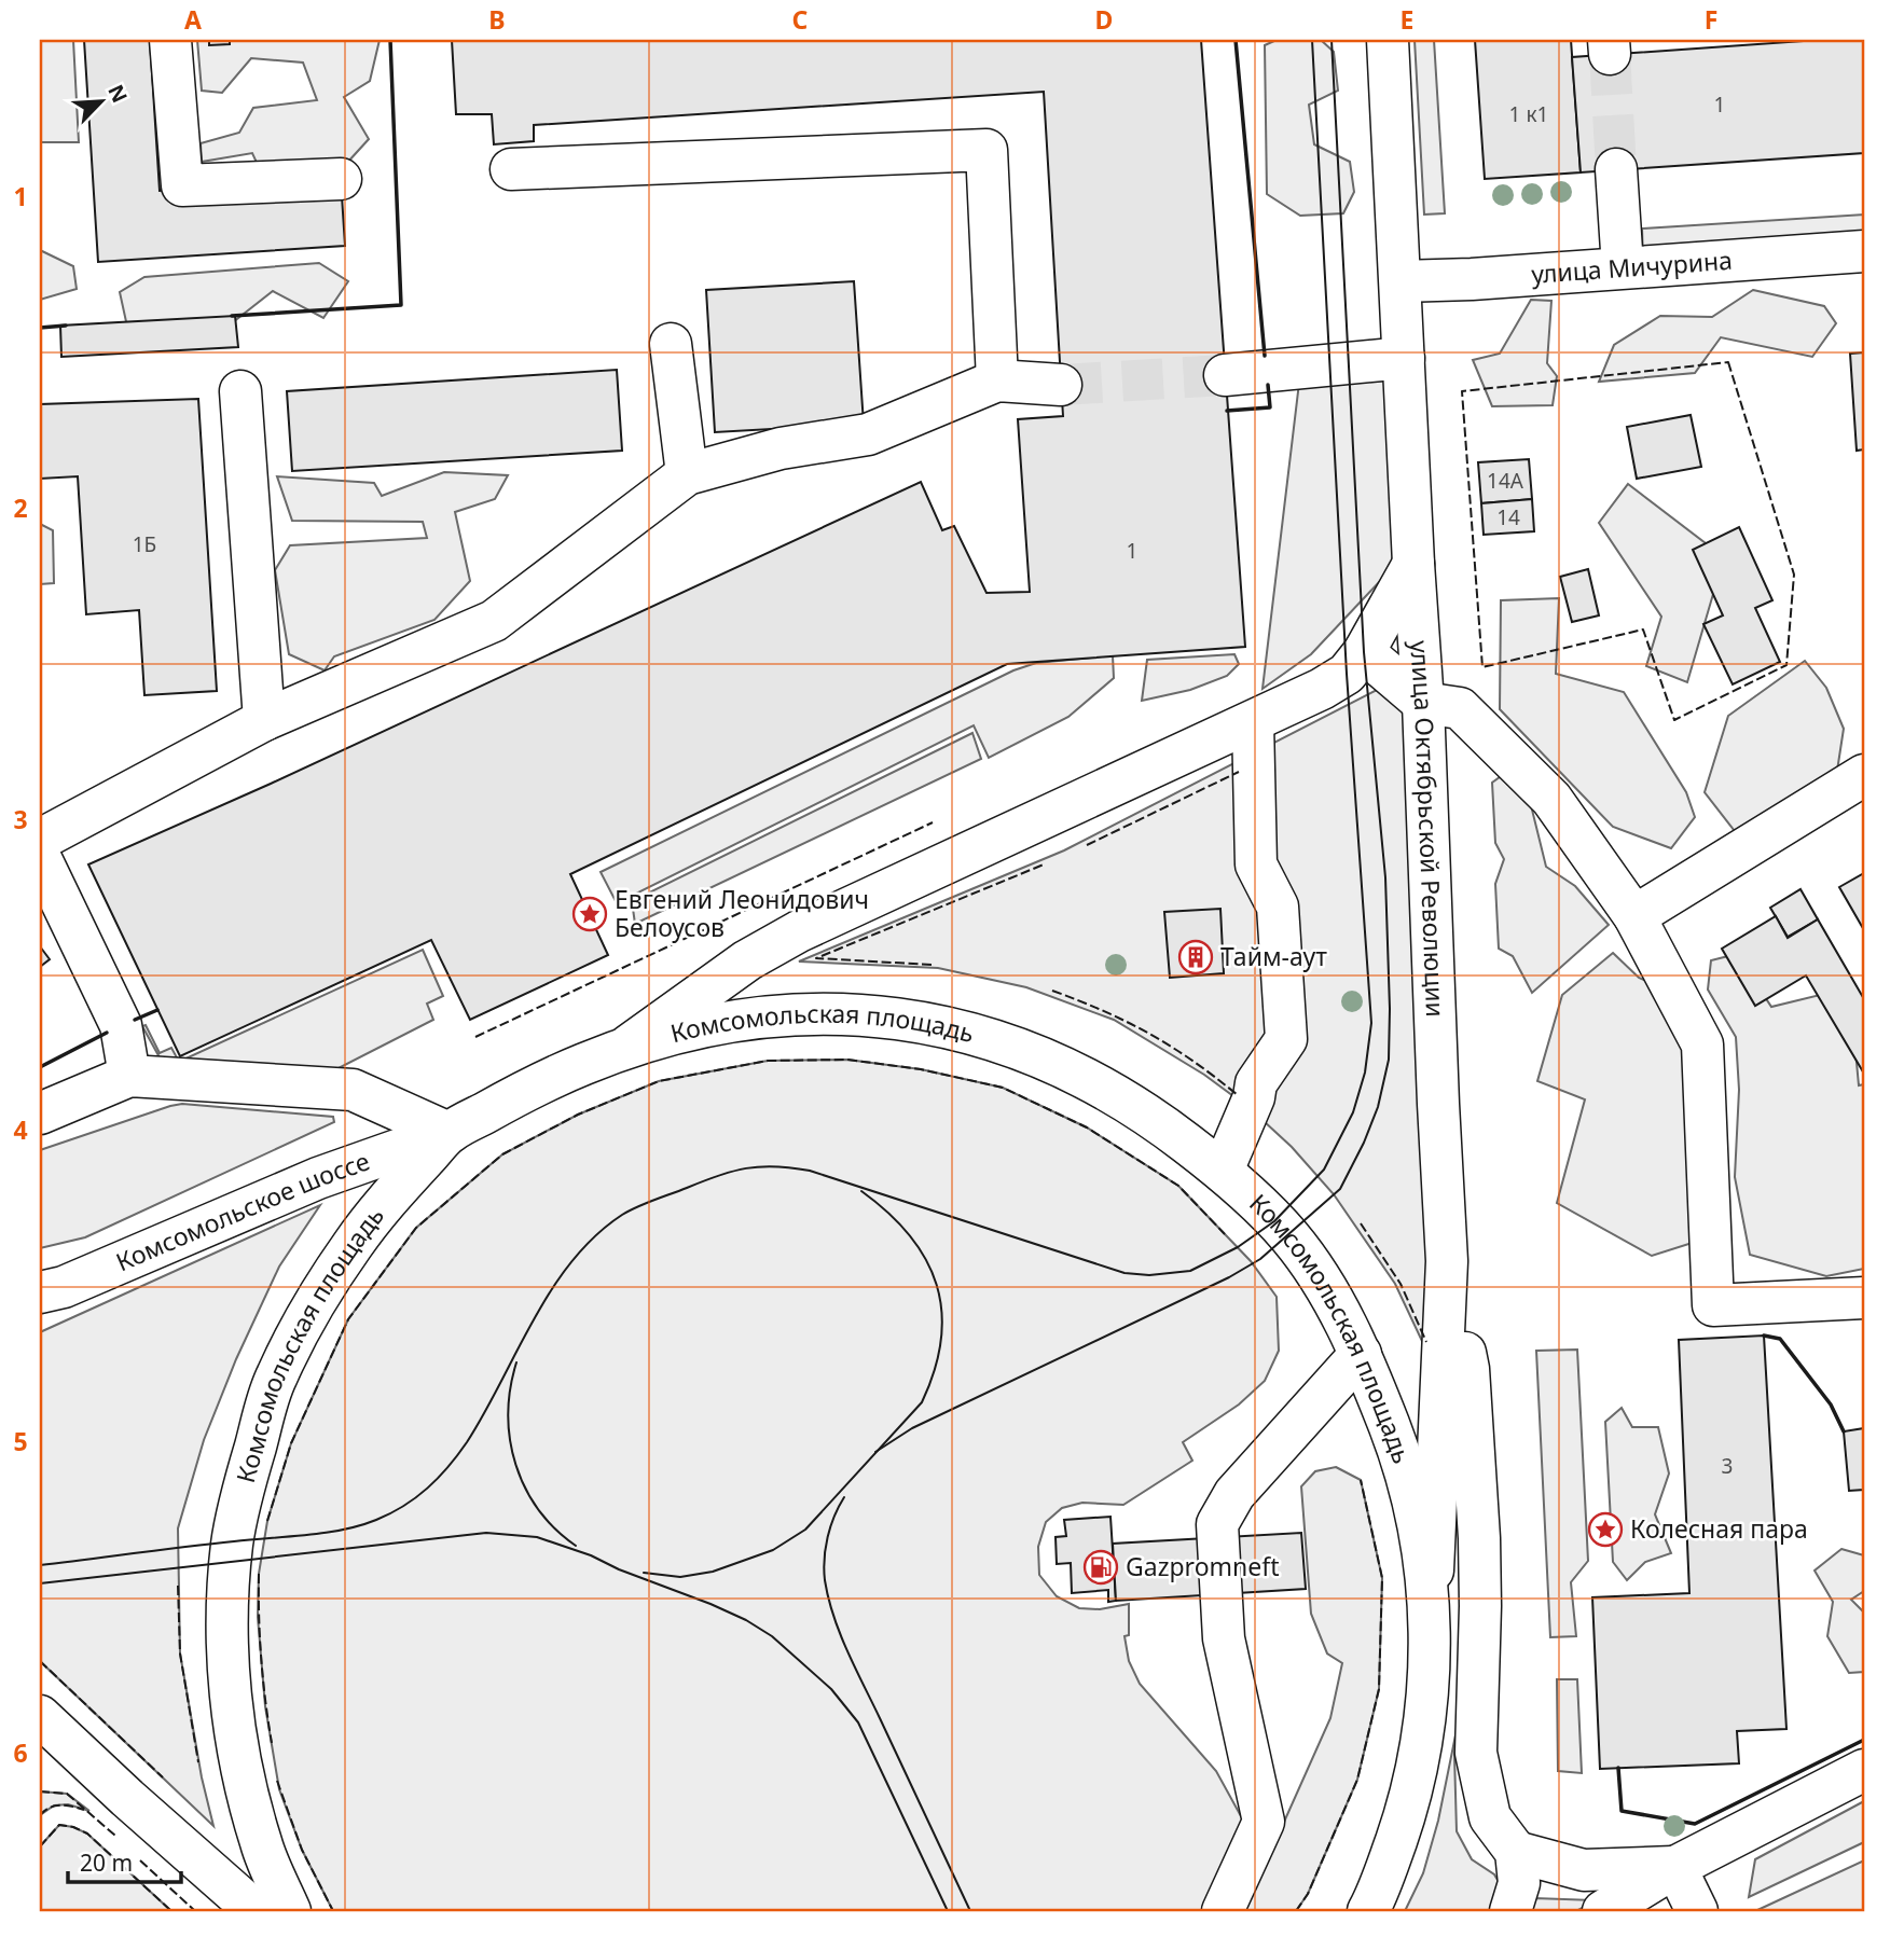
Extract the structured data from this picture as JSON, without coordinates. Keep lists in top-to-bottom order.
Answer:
{
  "streets": {
    "street": [
      "улица Мичурина",
      "улица Октябрьской Революции",
      "Комсомольская площадь",
      "Комсомольское шоссе"
    ]
  },
  "crossings": [
    ["улица Мичурина", "улица Октябрьской Революции"],
    ["улица Октябрьской Революции", "Комсомольская площадь"],
    ["Комсомольская площадь", "Комсомольское шоссе"]
  ],
  "places": {
    "place": ["Евгений Леонидович Белоусов", "Колесная пара"],
    "building": ["Тайм-аут"],
    "fuel station": ["Gazpromneft"]
  },
  "house_numbers": [
    "1",
    "1 к1",
    "14А",
    "14",
    "1Б",
    "1",
    "3"
  ],
  "scale_bar": "20 m",
  "north": "top right",
  "grid": {
    "columns": [
      "A",
      "B",
      "C",
      "D",
      "E",
      "F"
    ],
    "rows": [
      "1",
      "2",
      "3",
      "4",
      "5",
      "6"
    ]
  }
}
